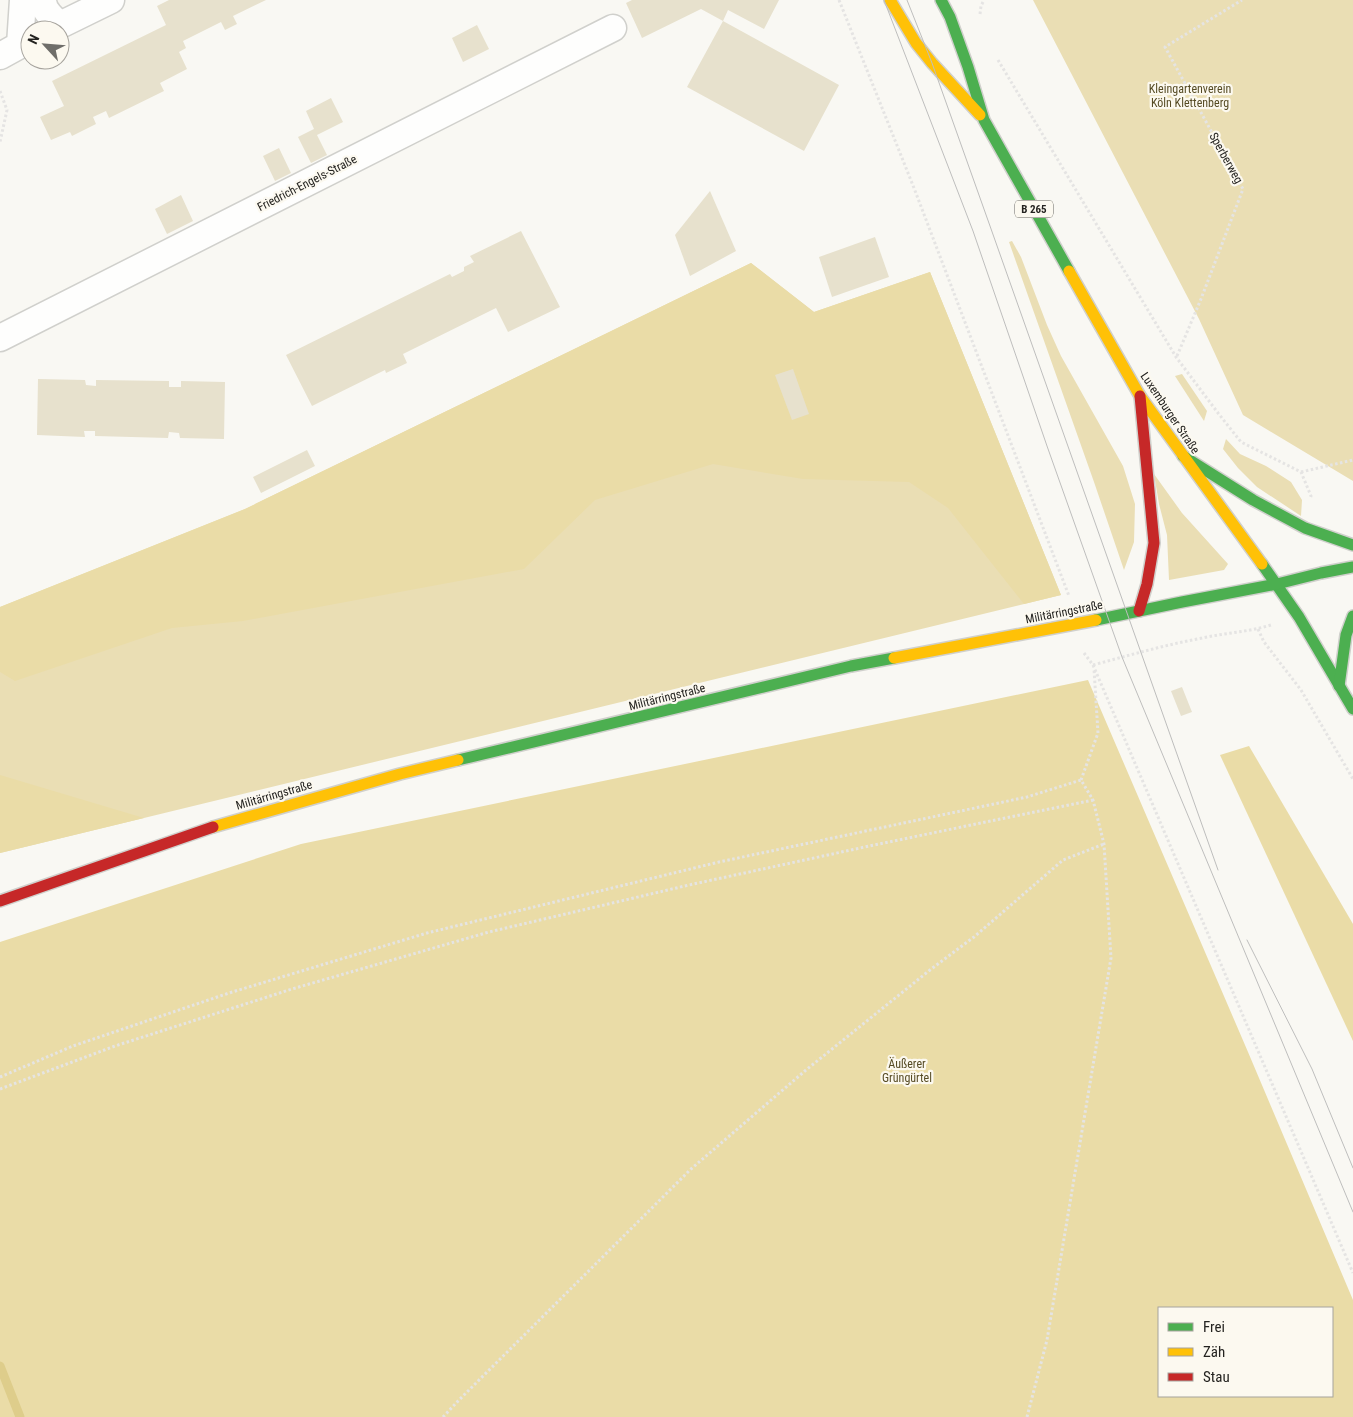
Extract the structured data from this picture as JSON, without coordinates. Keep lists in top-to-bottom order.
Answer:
{
  "streets": {
    "main road": ["B 265", "Luxemburger Straße", "Militärringstraße"],
    "street": ["Friedrich-Engels-Straße"],
    "path": ["Sperberweg"]
  },
  "crossings": [
    ["Luxemburger Straße", "Militärringstraße"]
  ],
  "parks": ["Kleingartenverein Köln Klettenberg", "Äußerer Grüngürtel"],
  "legend": ["Frei", "Zäh", "Stau"],
  "north": "top left"
}
